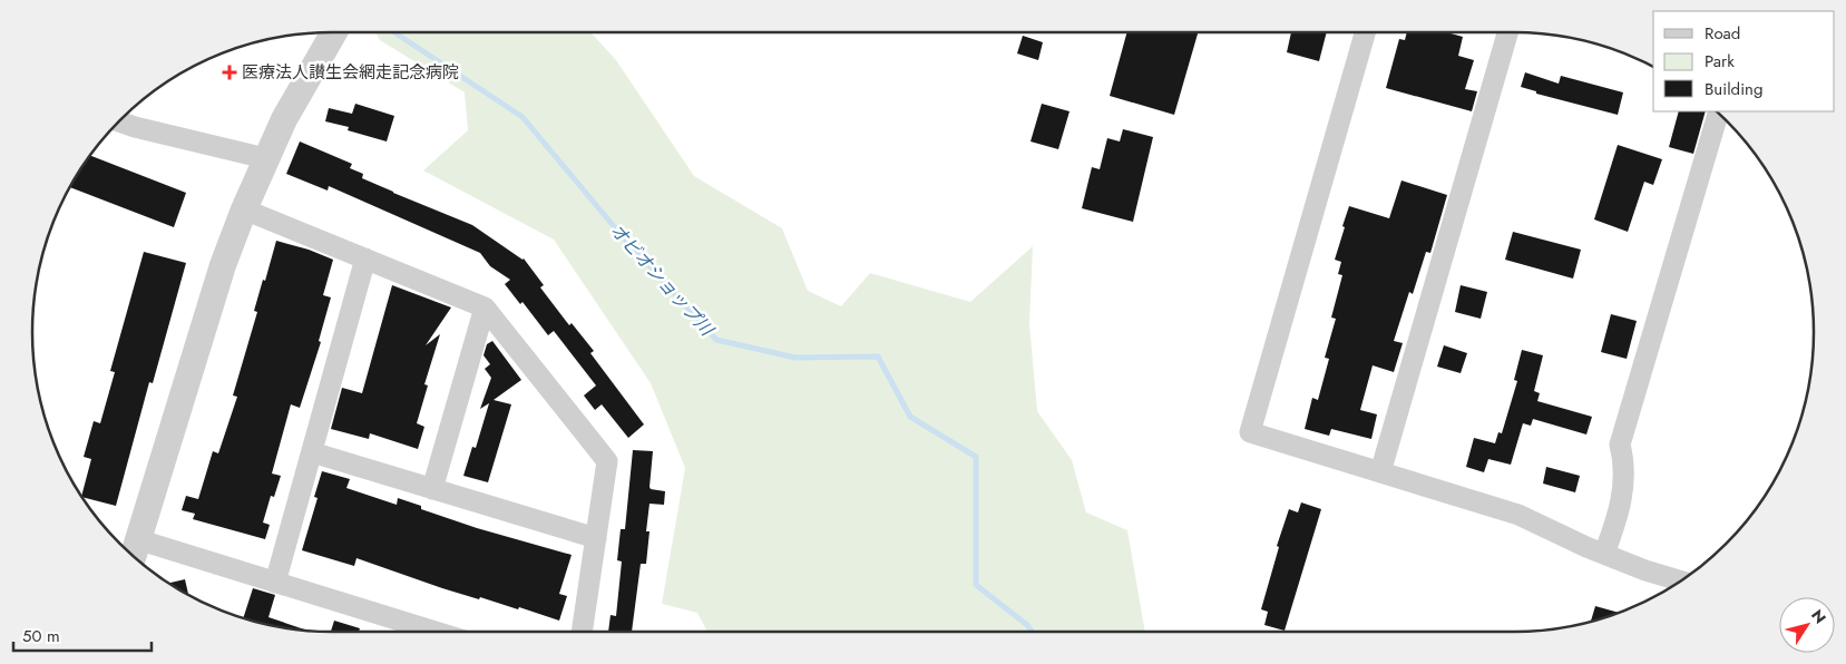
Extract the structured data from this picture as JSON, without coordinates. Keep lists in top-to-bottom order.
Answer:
{
  "water": ["オビオショップ川"],
  "places": {
    "health": ["医療法人讃生会網走記念病院"]
  },
  "legend": ["Road", "Park", "Building"],
  "scale_bar": "50 m",
  "north": "top right"
}
